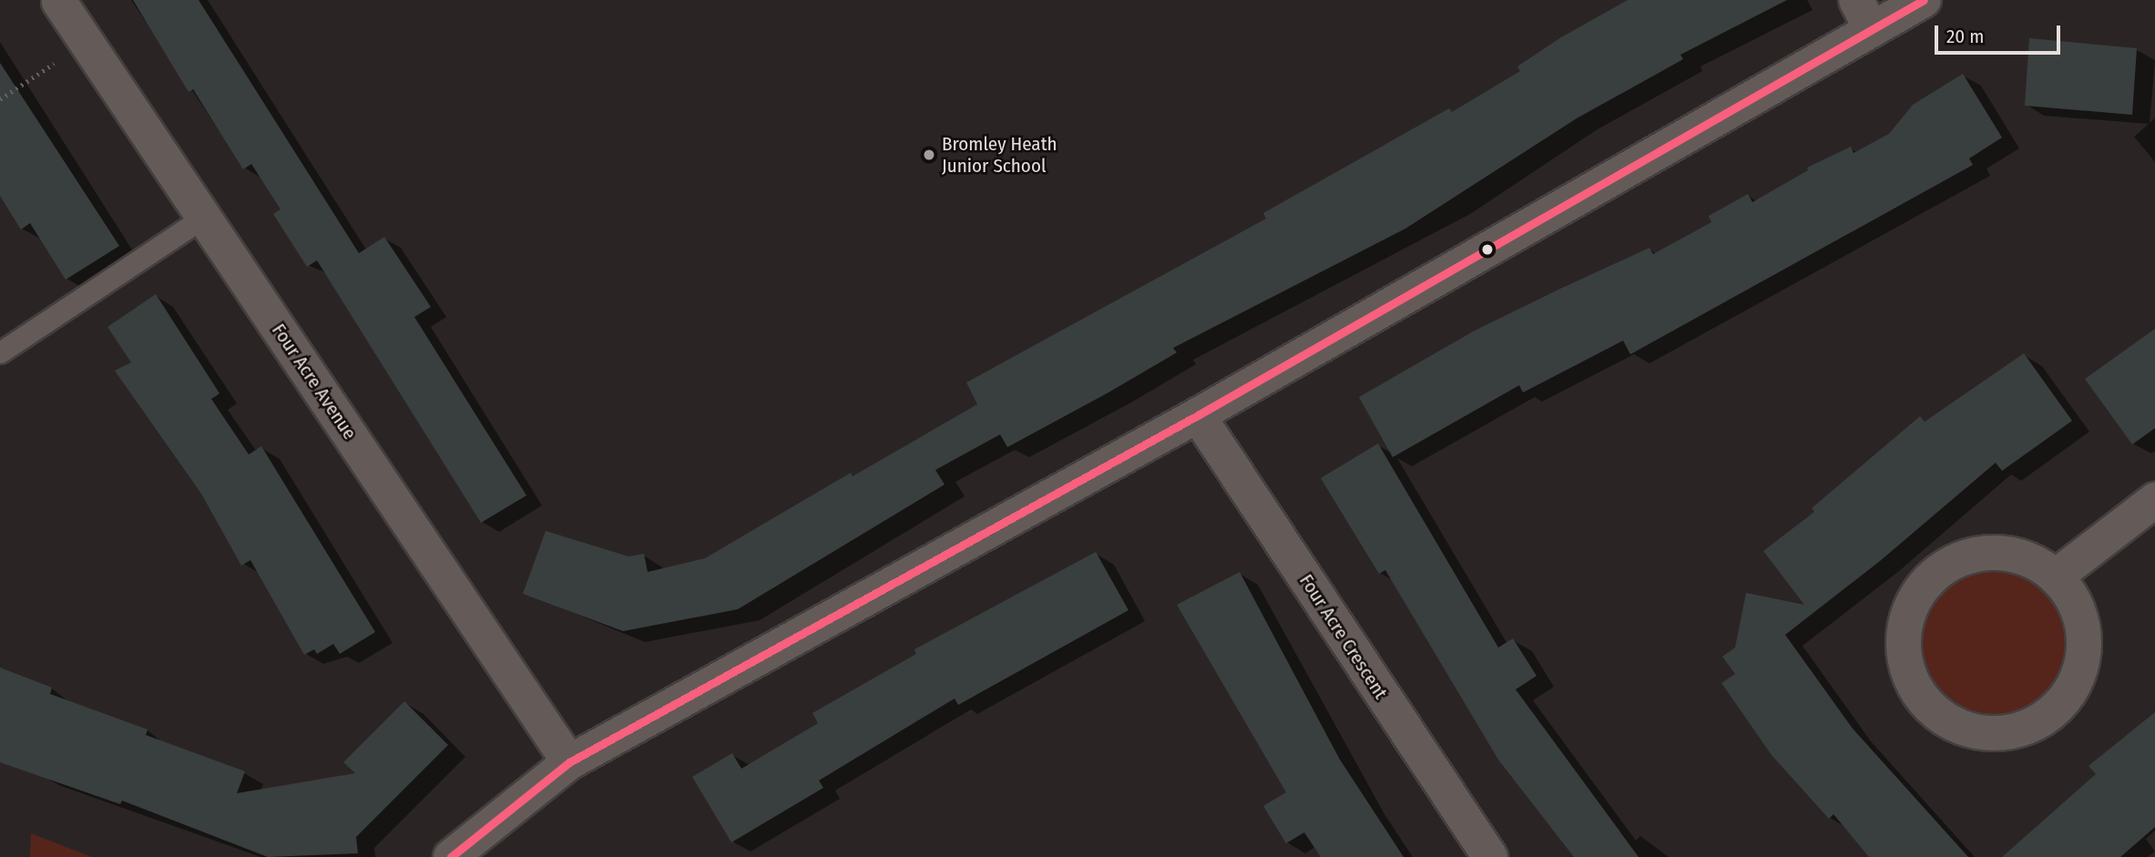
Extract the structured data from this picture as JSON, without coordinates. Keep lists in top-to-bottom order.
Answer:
{
  "streets": {
    "street": ["Four Acre Avenue", "Four Acre Crescent"]
  },
  "places": ["Bromley Heath Junior School"],
  "scale_bar": "20 m"
}
